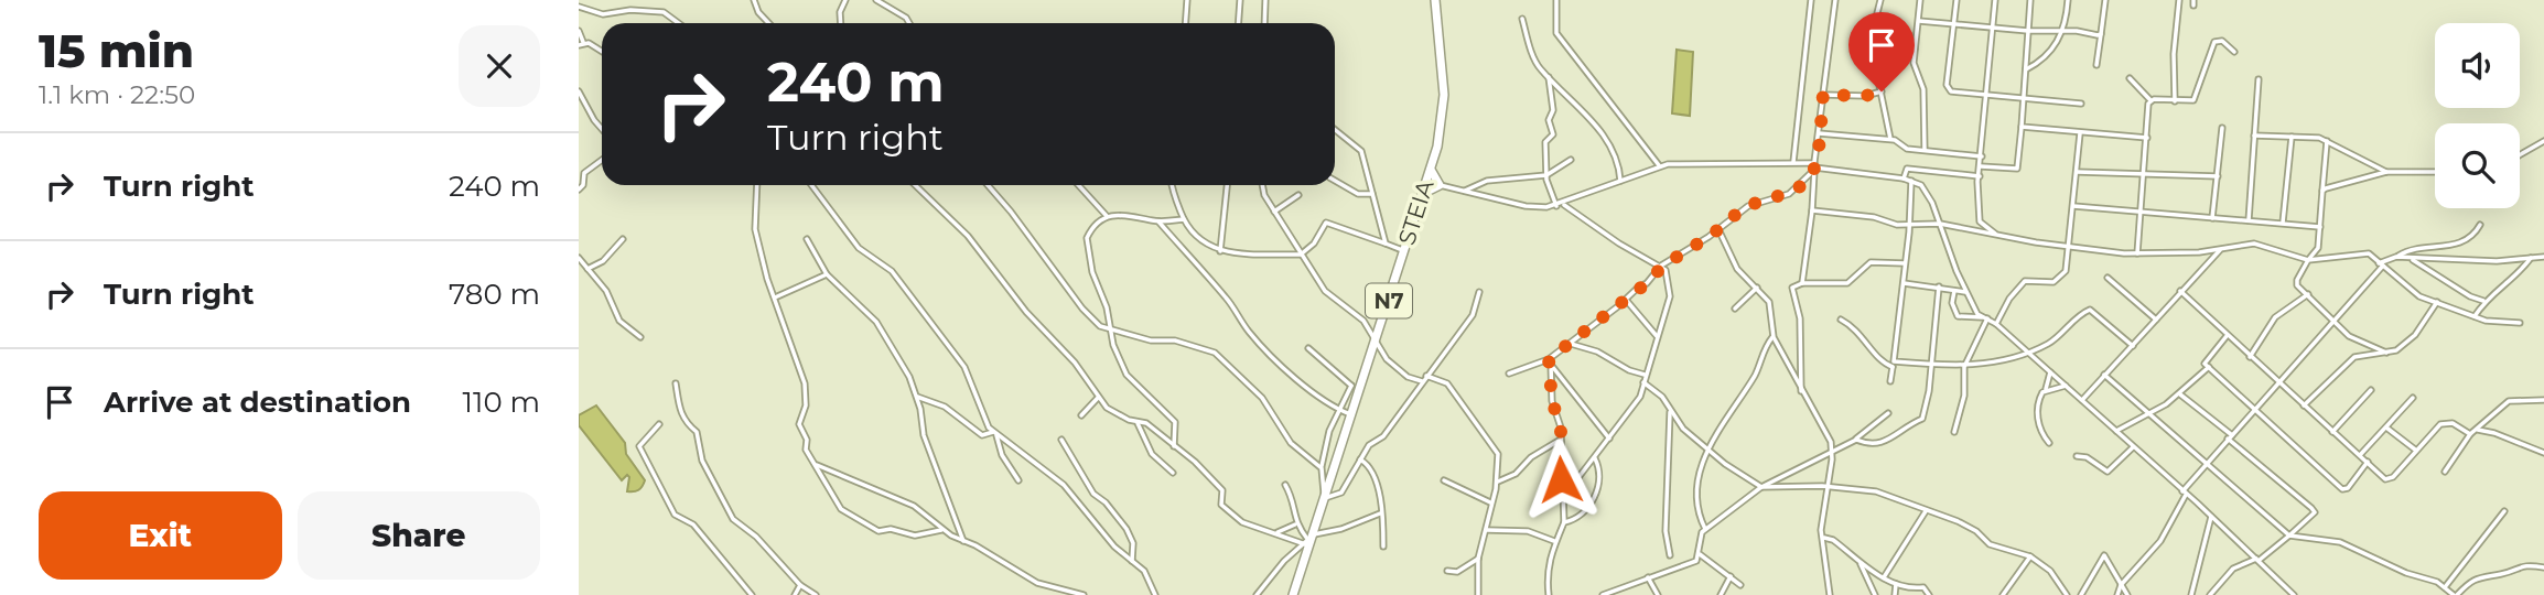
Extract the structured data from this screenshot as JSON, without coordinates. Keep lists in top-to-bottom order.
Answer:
{
  "streets": {
    "main road": ["STEIA", "N7"]
  },
  "page": {
    "heading": ["15 min", "1.1 km · 22:50"],
    "turn": ["240 m", "Turn right"],
    "list": [
      {
        "name": "Turn right",
        "value": "240 m"
      },
      {
        "name": "Turn right",
        "value": "780 m"
      },
      {
        "name": "Arrive at destination",
        "value": "110 m"
      }
    ],
    "buttons": ["Exit", "Share"]
  }
}
